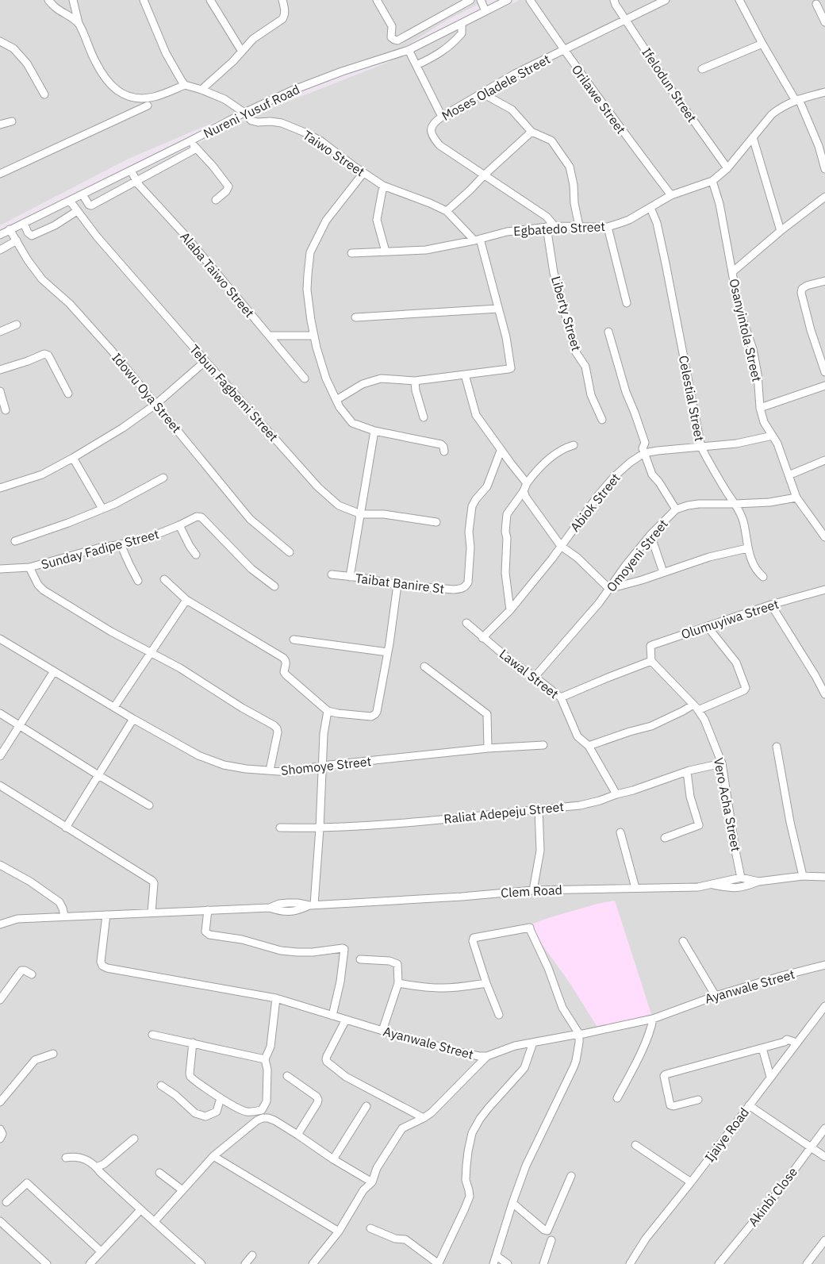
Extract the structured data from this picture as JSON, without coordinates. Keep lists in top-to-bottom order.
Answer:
{
  "streets": {
    "street": [
      "Ifelodun Street",
      "Moses Oladele Street",
      "Orilawe Street",
      "Nureni Yusuf Road",
      "Taiwo Street",
      "Egbatedo Street",
      "Alaba Taiwo Street",
      "Liberty Street",
      "Osanyintola Street",
      "Idowu Oya Street",
      "Tebun Fagbemi Street",
      "Celestial Street",
      "Abiok Street",
      "Sunday Fadipe Street",
      "Omoyeni Street",
      "Taibat Banire St",
      "Olumuyiwa Street",
      "Lawal Street",
      "Shomoye Street",
      "Vero Acha Street",
      "Raliat Adepeju Street",
      "Clem Road",
      "Ayanwale Street",
      "Ijaiye Road",
      "Akinbi Close"
    ]
  },
  "crossings": [
    ["Ifelodun Street", "Moses Oladele Street"],
    ["Moses Oladele Street", "Orilawe Street"],
    ["Moses Oladele Street", "Egbatedo Street"],
    ["Orilawe Street", "Egbatedo Street"],
    ["Nureni Yusuf Road", "Taiwo Street"],
    ["Nureni Yusuf Road", "Alaba Taiwo Street"],
    ["Nureni Yusuf Road", "Idowu Oya Street"],
    ["Nureni Yusuf Road", "Tebun Fagbemi Street"],
    ["Taiwo Street", "Egbatedo Street"],
    ["Egbatedo Street", "Liberty Street"],
    ["Egbatedo Street", "Osanyintola Street"],
    ["Egbatedo Street", "Celestial Street"],
    ["Osanyintola Street", "Abiok Street"],
    ["Osanyintola Street", "Omoyeni Street"],
    ["Celestial Street", "Abiok Street"],
    ["Celestial Street", "Omoyeni Street"],
    ["Abiok Street", "Lawal Street"],
    ["Omoyeni Street", "Lawal Street"],
    ["Olumuyiwa Street", "Vero Acha Street"],
    ["Lawal Street", "Raliat Adepeju Street"],
    ["Vero Acha Street", "Raliat Adepeju Street"],
    ["Vero Acha Street", "Clem Road"]
  ]
}
